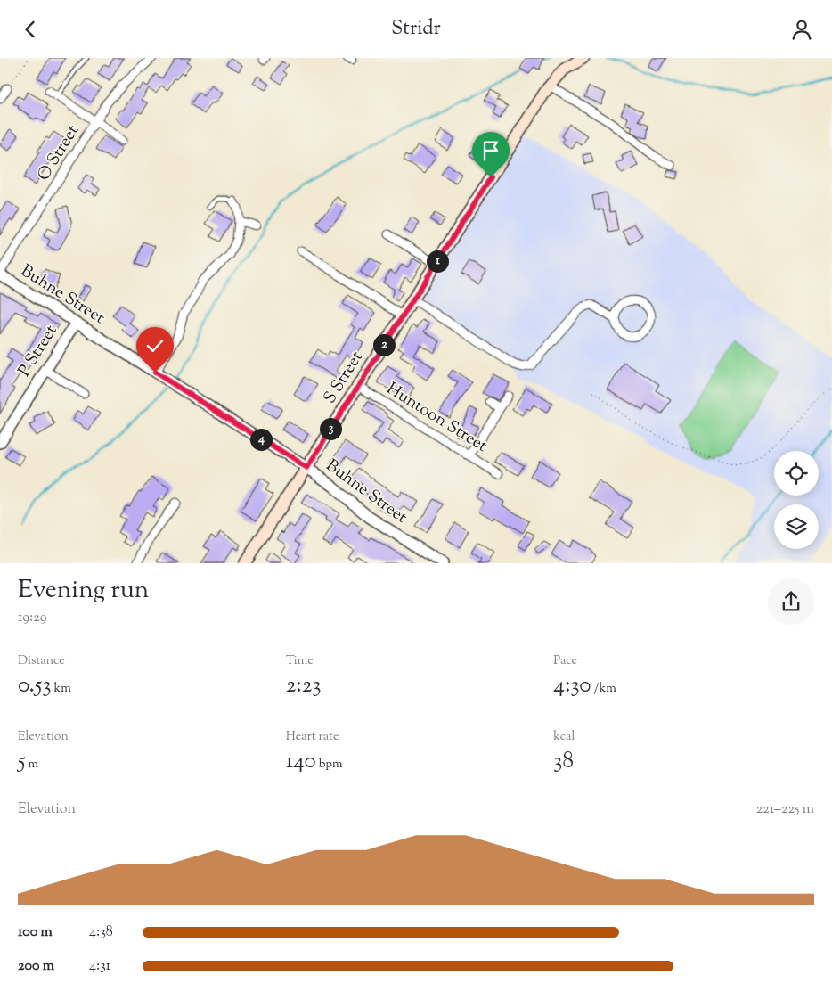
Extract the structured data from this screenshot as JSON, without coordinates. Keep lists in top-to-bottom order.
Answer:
{
  "streets": {
    "main road": ["S Street"],
    "street": [
      "O Street",
      "Buhne Street",
      "P Street",
      "Huntoon Street"
    ]
  },
  "crossings": [
    ["O Street", "Buhne Street"],
    ["Buhne Street", "P Street"],
    ["Buhne Street", "S Street"],
    ["S Street", "Huntoon Street"]
  ],
  "page": {
    "header": "Stridr",
    "pins": [
      "1",
      "2",
      "3",
      "4"
    ],
    "heading": ["Evening run", "19:29"],
    "stats": [
      ["Distance", "0.53 km"],
      ["Time", "2:23"],
      ["Pace", "4:30 /km"],
      ["Elevation", "5 m"],
      ["Heart rate", "140 bpm"],
      ["kcal", "38"]
    ],
    "chart": ["Elevation", "221–225 m"],
    "list": [
      {
        "name": "100 m",
        "note": "4:38"
      },
      {
        "name": "200 m",
        "note": "4:31"
      }
    ]
  }
}
